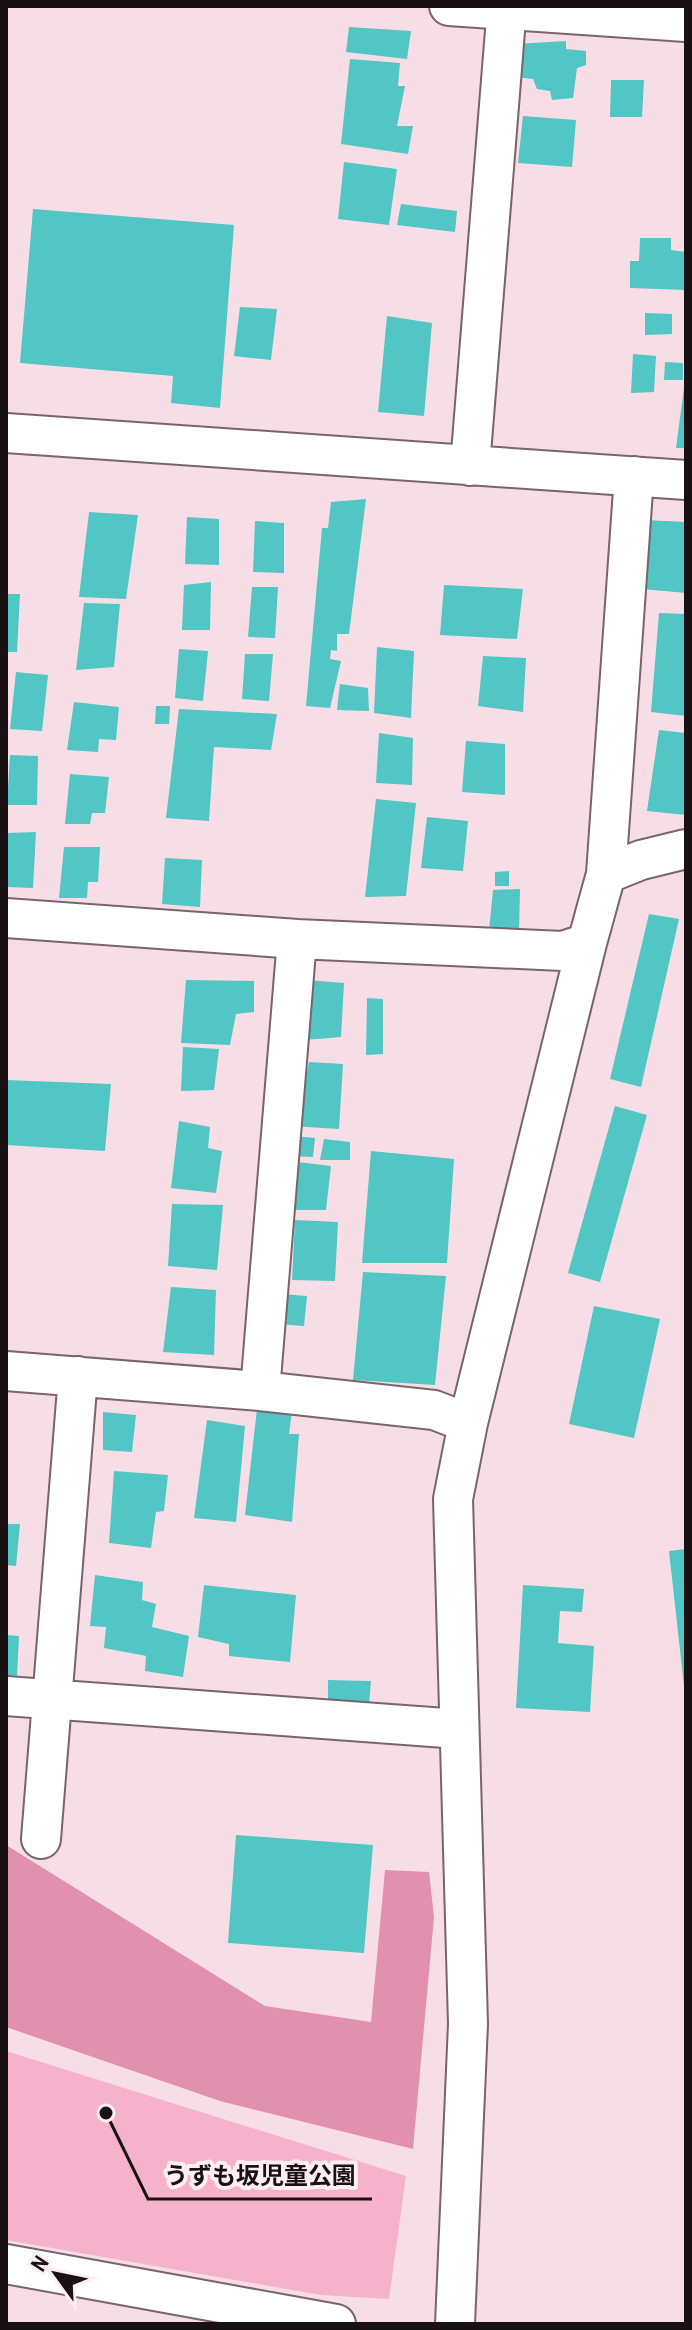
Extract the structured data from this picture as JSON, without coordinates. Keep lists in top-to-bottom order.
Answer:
{
  "places": ["うずも坂児童公園"],
  "north": "top left"
}
